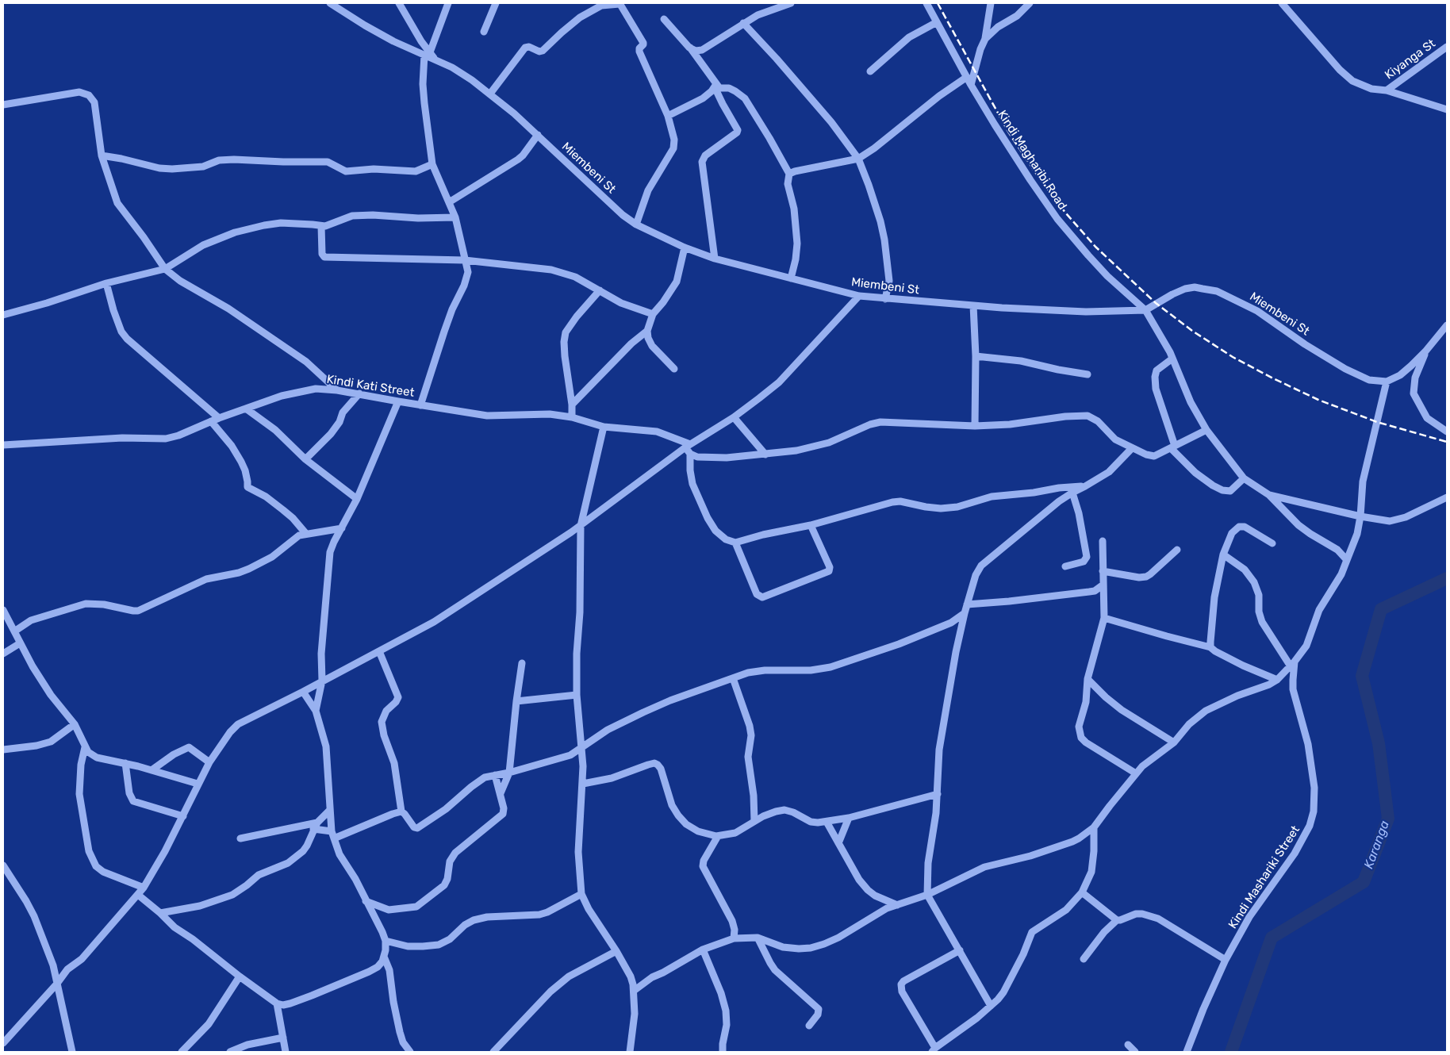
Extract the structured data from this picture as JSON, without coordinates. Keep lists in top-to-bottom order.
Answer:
{
  "streets": {
    "street": [
      "Kiyanga St",
      "Kindi Magharibi Road",
      "Miembeni St",
      "Kindi Kati Street",
      "Kindi Mashariki Street"
    ]
  },
  "crossings": [
    ["Kindi Magharibi Road", "Miembeni St"],
    ["Kindi Magharibi Road", "Kindi Kati Street"]
  ],
  "water": ["Karanga"]
}
